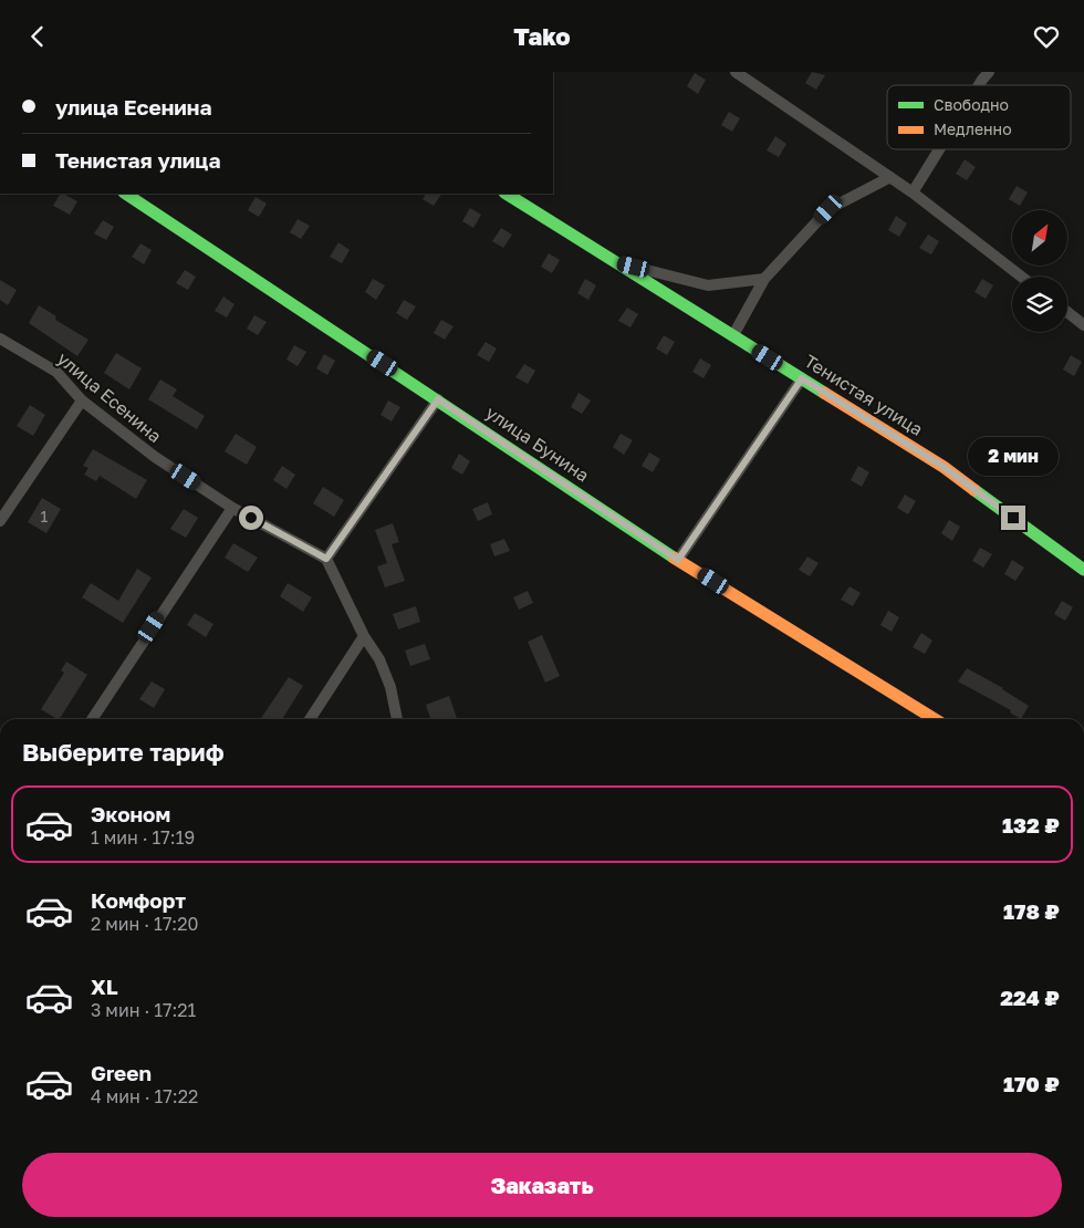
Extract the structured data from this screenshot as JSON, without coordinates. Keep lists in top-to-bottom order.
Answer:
{
  "streets": {
    "street": ["Тенистая улица", "улица Есенина", "улица Бунина"]
  },
  "house_numbers": ["1"],
  "legend": ["Свободно", "Медленно"],
  "north": "top right",
  "page": {
    "header": "Tako",
    "banner": ["улица Есенина", "Тенистая улица"],
    "bubble": "2 мин",
    "heading": "Выберите тариф",
    "list": [
      {
        "name": "Эконом",
        "note": "1 мин · 17:19",
        "value": "132 ₽"
      },
      {
        "name": "Комфорт",
        "note": "2 мин · 17:20",
        "value": "178 ₽"
      },
      {
        "name": "XL",
        "note": "3 мин · 17:21",
        "value": "224 ₽"
      },
      {
        "name": "Green",
        "note": "4 мин · 17:22",
        "value": "170 ₽"
      }
    ],
    "buttons": "Заказать"
  }
}
